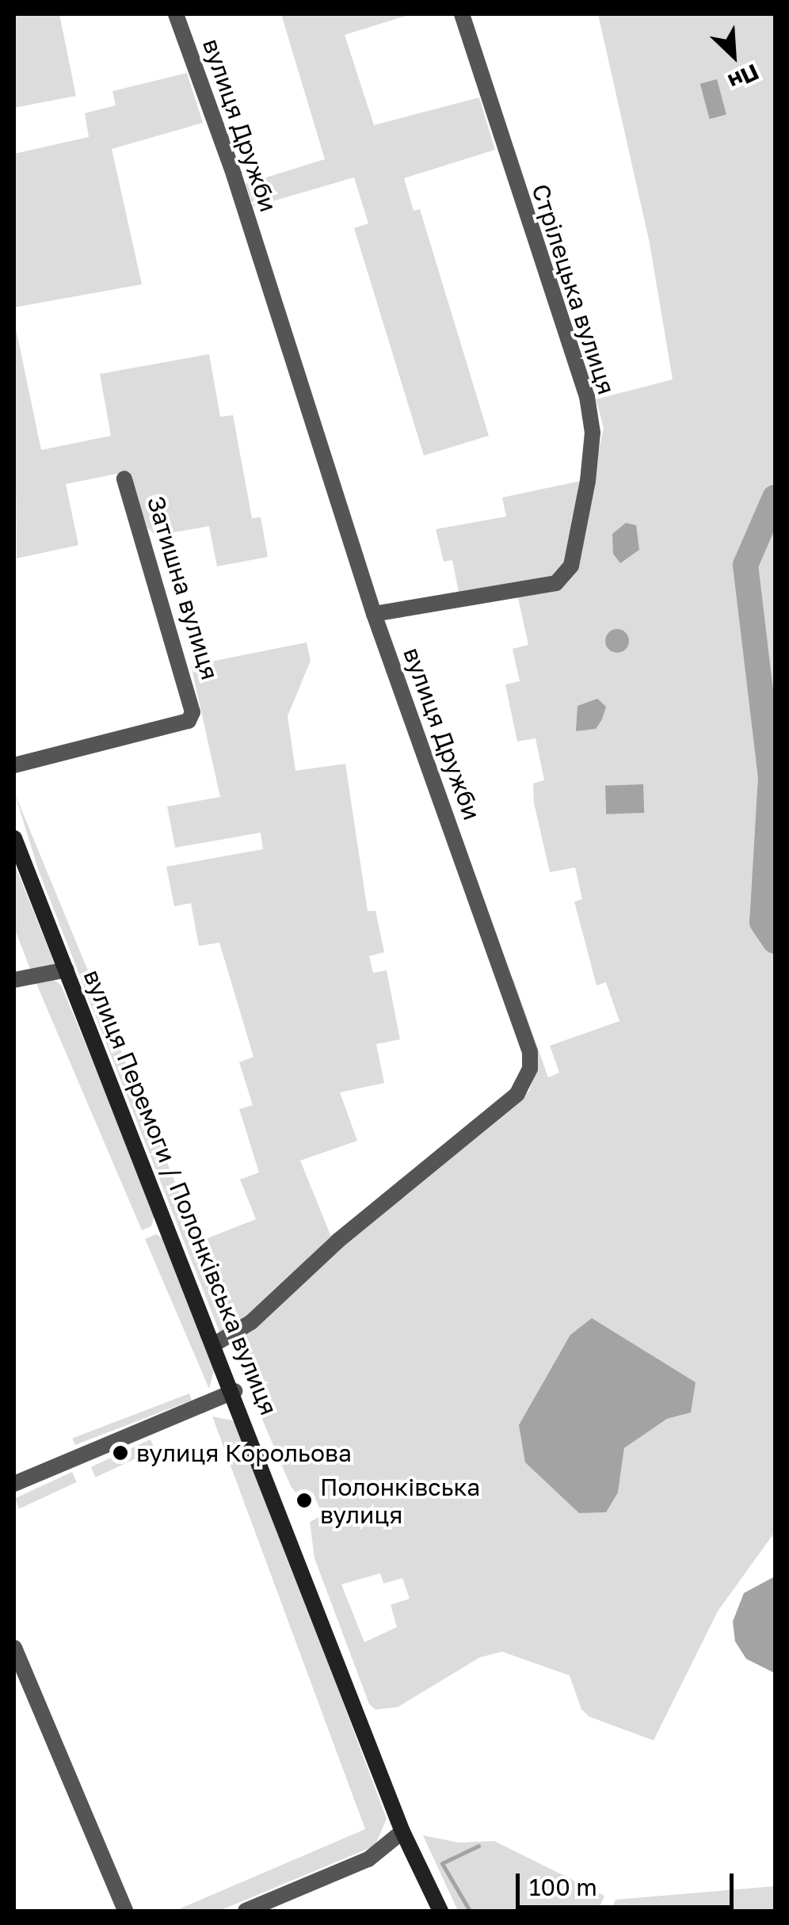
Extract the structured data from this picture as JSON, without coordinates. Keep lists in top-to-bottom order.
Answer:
{
  "streets": {
    "main road": ["вулиця Перемоги / Полонківська вулиця"],
    "street": ["вулиця Дружби", "Стрілецька вулиця", "Затишна вулиця"]
  },
  "crossings": [
    ["вулиця Дружби", "Стрілецька вулиця"],
    ["вулиця Дружби", "вулиця Перемоги / Полонківська вулиця"]
  ],
  "places": ["вулиця Корольова", "Полонківська вулиця"],
  "scale_bar": "100 m",
  "north": "bottom right"
}
